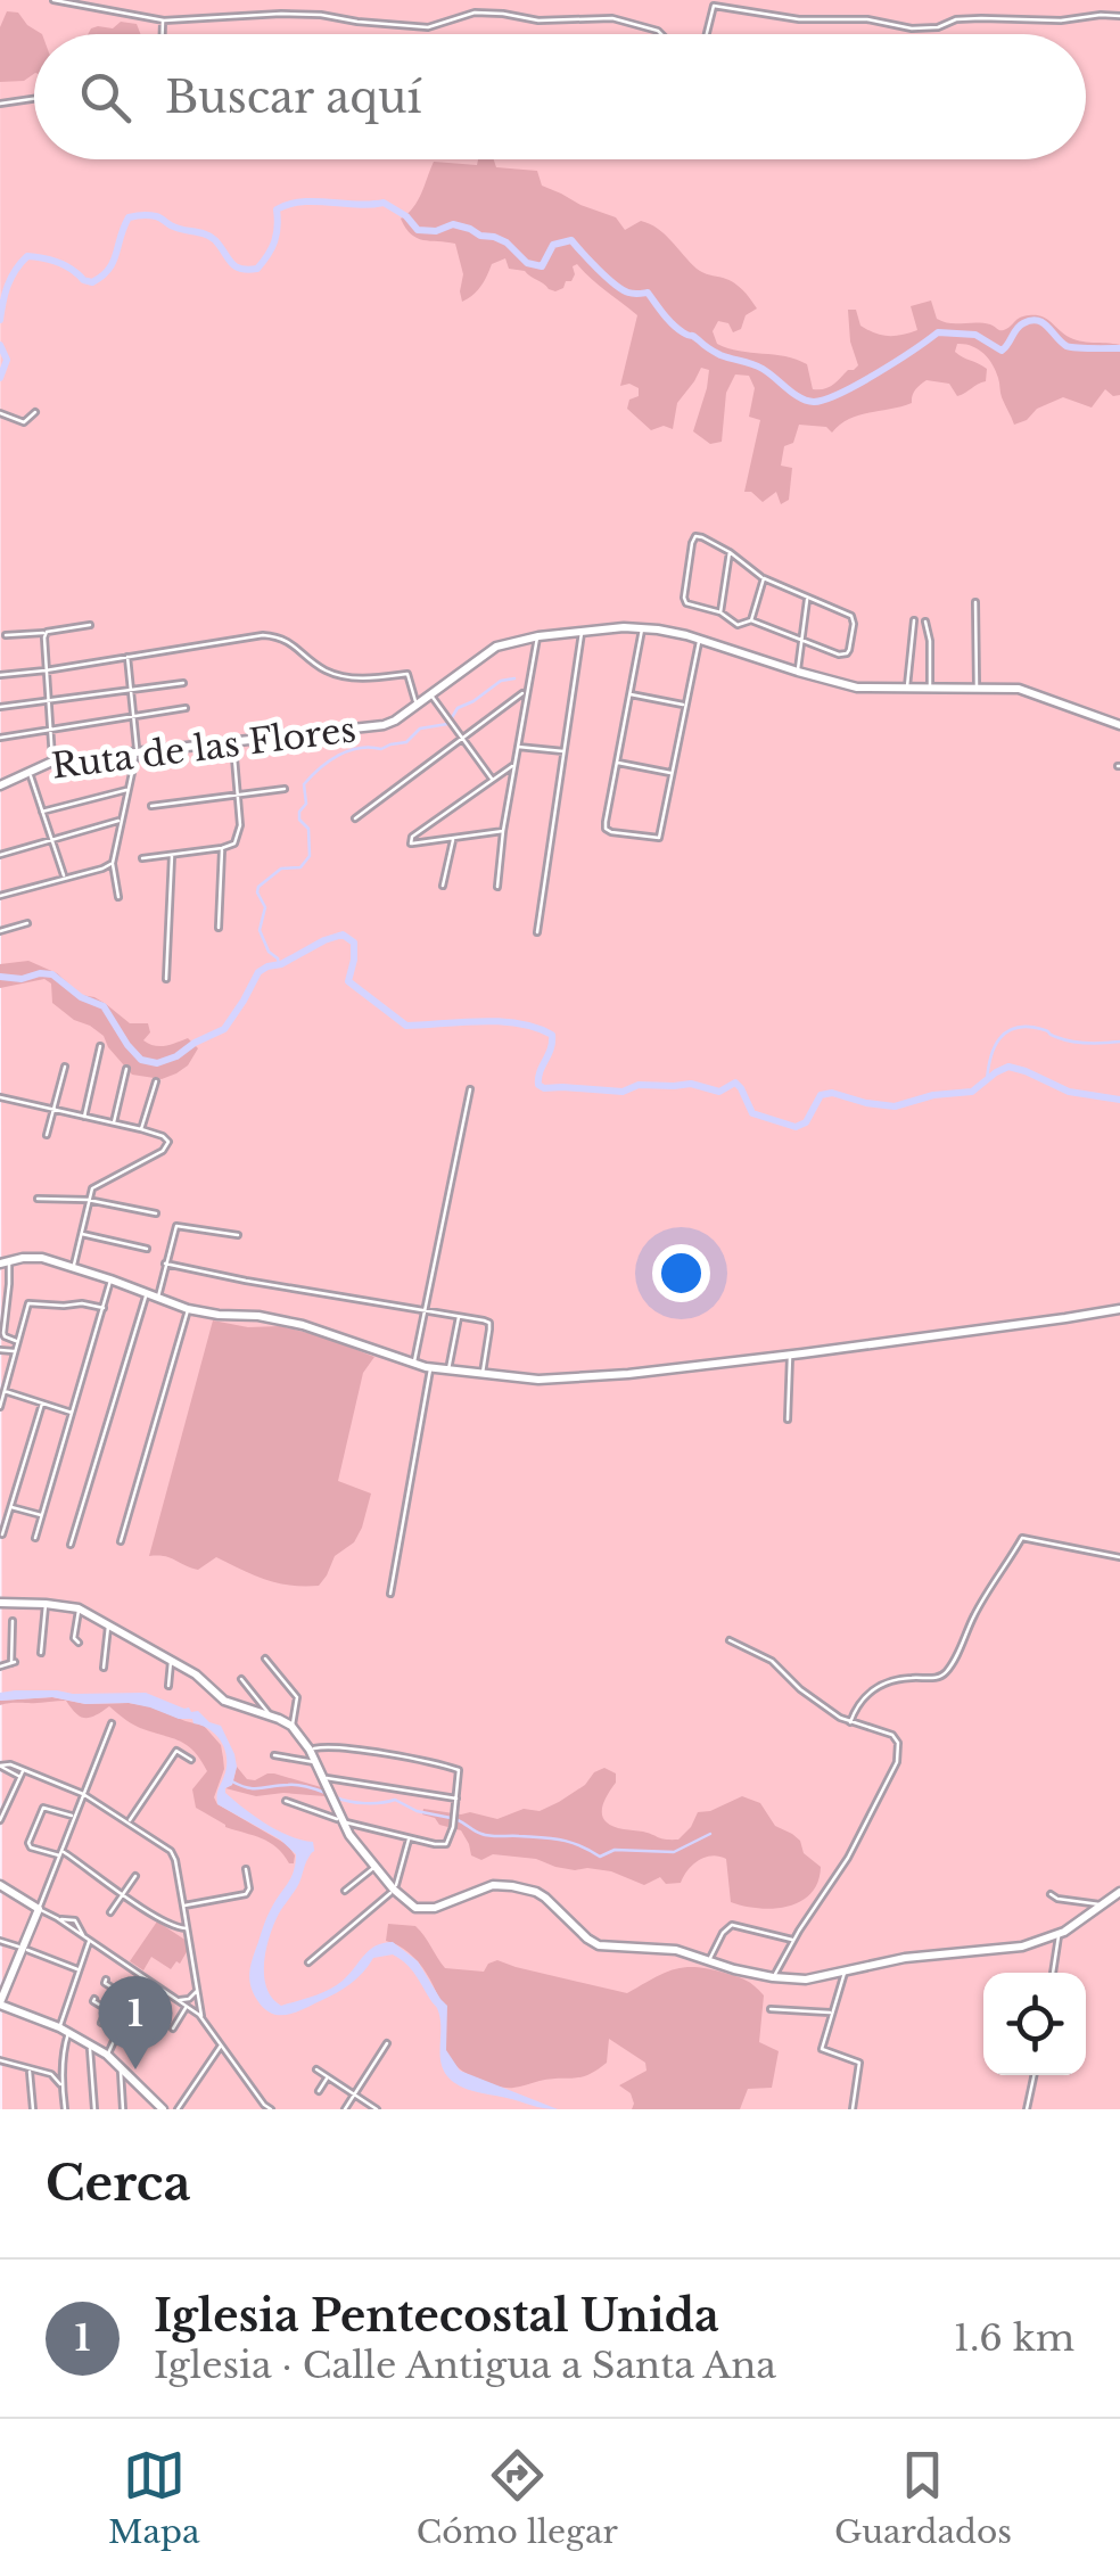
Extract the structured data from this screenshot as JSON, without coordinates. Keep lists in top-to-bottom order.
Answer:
{
  "streets": {
    "street": ["Ruta de las Flores"]
  },
  "page": {
    "search": "Buscar aquí",
    "pins": "1",
    "heading": "Cerca",
    "list": [
      {
        "mark": "1",
        "name": "Iglesia Pentecostal Unida",
        "note": "Iglesia · Calle Antigua a Santa Ana",
        "value": "1.6 km"
      }
    ],
    "nav": ["Mapa", "Cómo llegar", "Guardados"]
  }
}
